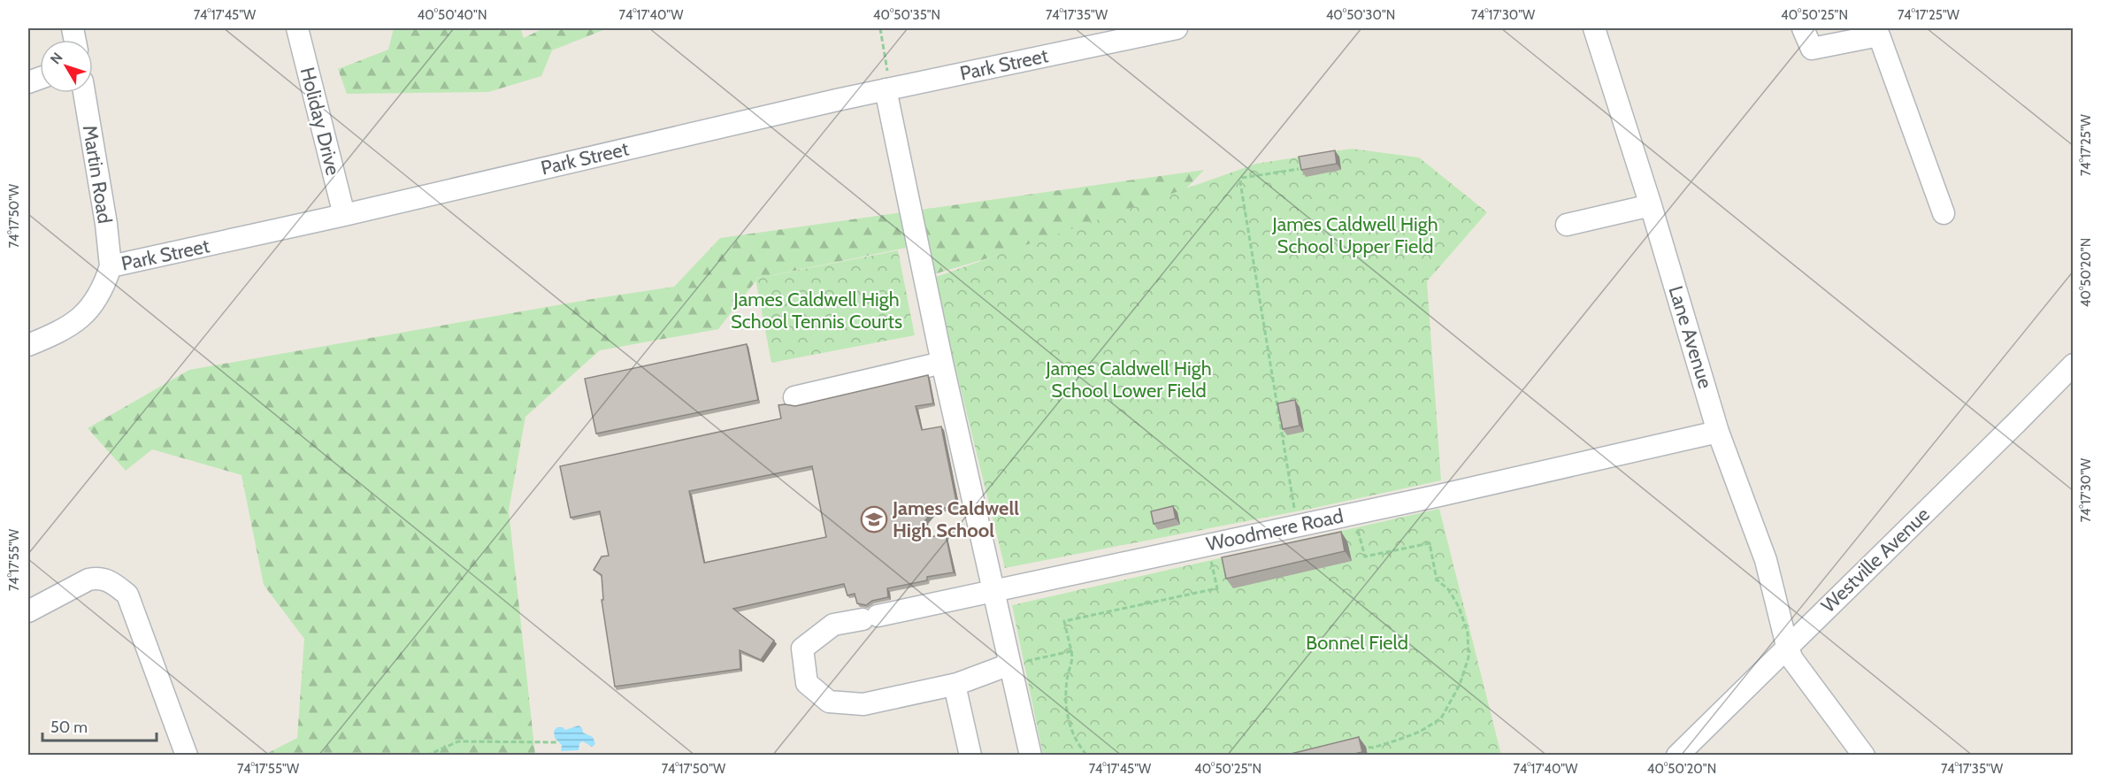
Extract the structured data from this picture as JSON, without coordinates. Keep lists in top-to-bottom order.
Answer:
{
  "streets": {
    "street": [
      "Park Street",
      "Holiday Drive",
      "Martin Road",
      "Lane Avenue",
      "Woodmere Road",
      "Westville Avenue"
    ]
  },
  "crossings": [
    ["Park Street", "Holiday Drive"],
    ["Park Street", "Martin Road"],
    ["Lane Avenue", "Woodmere Road"],
    ["Lane Avenue", "Westville Avenue"]
  ],
  "parks": [
    "James Caldwell High School Upper Field",
    "James Caldwell High School Tennis Courts",
    "James Caldwell High School Lower Field",
    "Bonnel Field"
  ],
  "places": {
    "school or university": ["James Caldwell High School"]
  },
  "scale_bar": "50 m",
  "north": "top left",
  "coordinates": [
    "74°17'45\"W",
    "40°50'40\"N",
    "74°17'40\"W",
    "40°50'35\"N",
    "74°17'35\"W",
    "40°50'30\"N",
    "74°17'30\"W",
    "40°50'25\"N",
    "74°17'25\"W",
    "74°17'50\"W",
    "40°50'20\"N",
    "74°17'55\"W"
  ]
}
